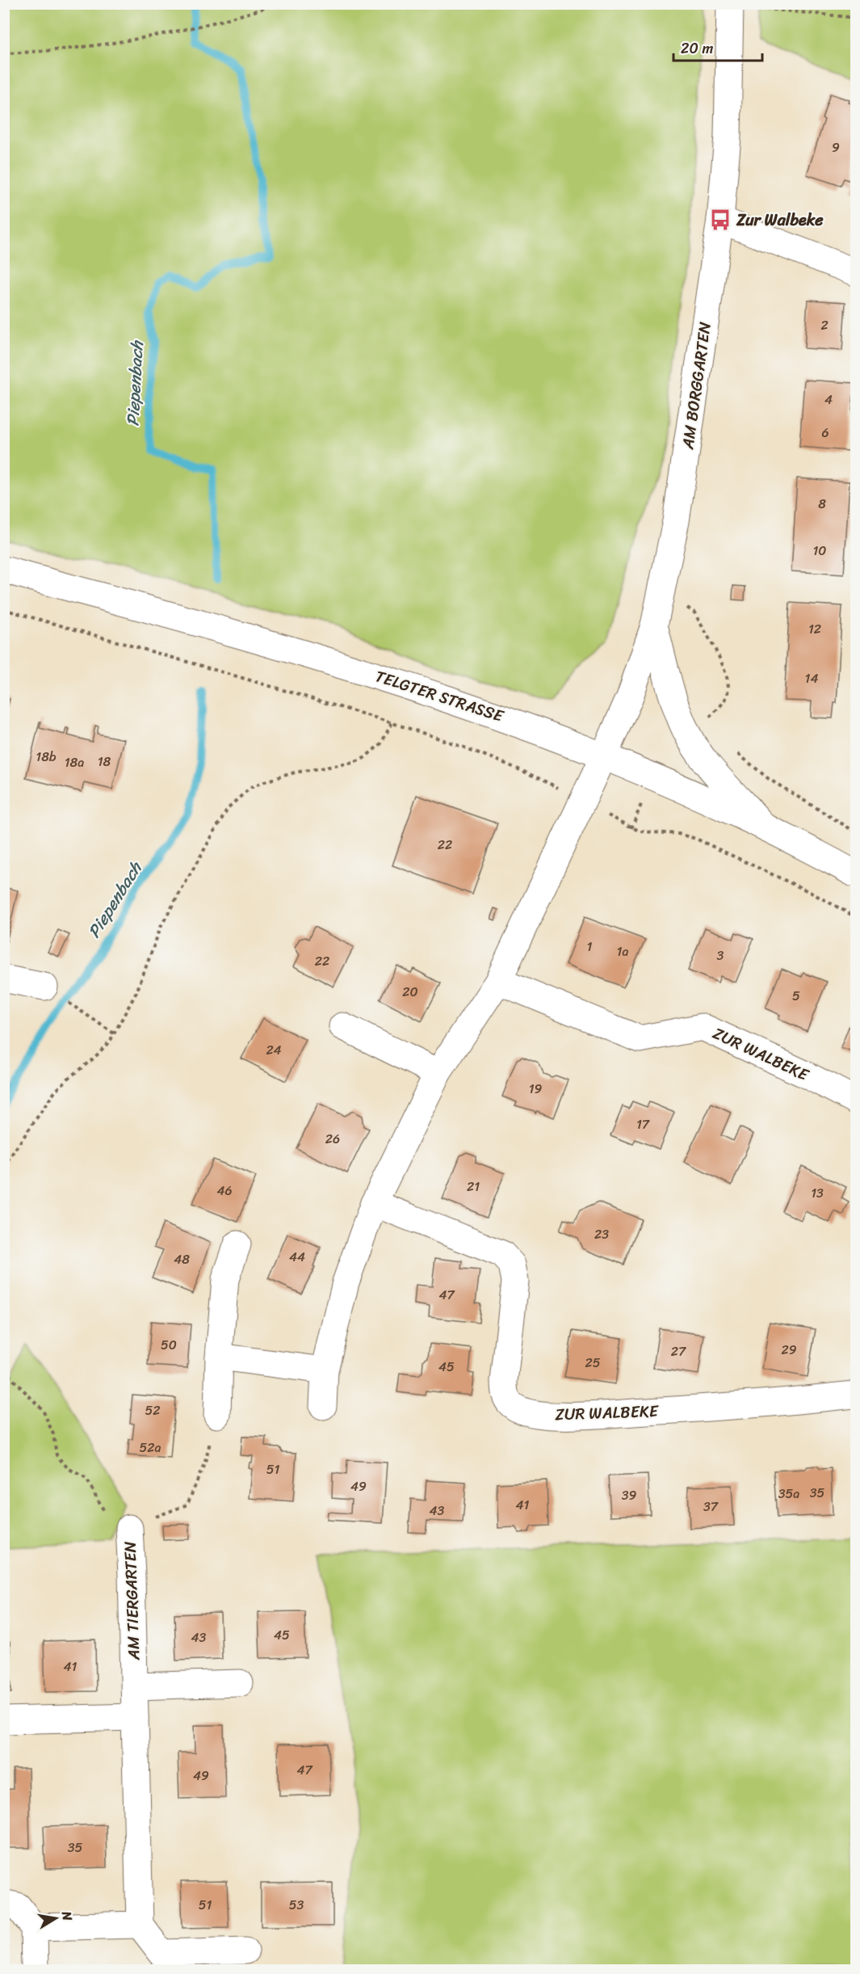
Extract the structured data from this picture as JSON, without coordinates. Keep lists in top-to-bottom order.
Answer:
{
  "streets": {
    "street": [
      "AM BORGGARTEN",
      "TELGTER STRASSE",
      "ZUR WALBEKE",
      "AM TIERGARTEN"
    ]
  },
  "crossings": [
    ["AM BORGGARTEN", "TELGTER STRASSE"]
  ],
  "water": ["Piepenbach"],
  "places": {
    "bus stop": ["Zur Walbeke"]
  },
  "house_numbers": [
    "9",
    "2",
    "4",
    "6",
    "8",
    "10",
    "12",
    "14",
    "18b",
    "18",
    "18a",
    "22",
    "1",
    "1a",
    "3",
    "22",
    "20",
    "5",
    "24",
    "19",
    "17",
    "26",
    "21",
    "46",
    "13",
    "23",
    "44",
    "48",
    "47",
    "50",
    "29",
    "27",
    "25",
    "45",
    "52",
    "52a",
    "51",
    "49",
    "35",
    "35a",
    "39",
    "41",
    "37",
    "43",
    "45",
    "43",
    "41",
    "47",
    "49",
    "35",
    "51",
    "53"
  ],
  "scale_bar": "20 m",
  "north": "right"
}
